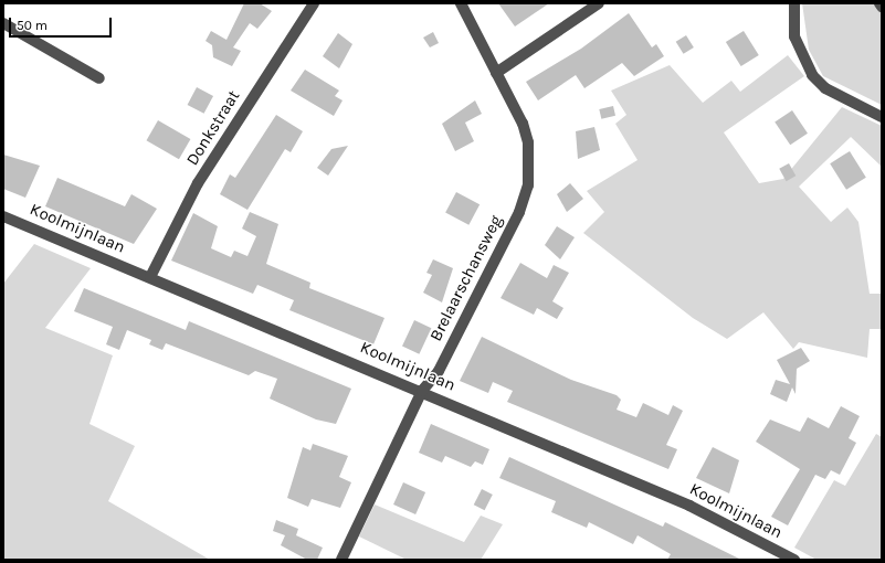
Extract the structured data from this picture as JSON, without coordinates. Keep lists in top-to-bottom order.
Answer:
{
  "streets": {
    "street": ["Donkstraat", "Koolmijnlaan", "Brelaarschansweg"]
  },
  "crossings": [
    ["Donkstraat", "Koolmijnlaan"],
    ["Koolmijnlaan", "Brelaarschansweg"]
  ],
  "scale_bar": "50 m"
}
